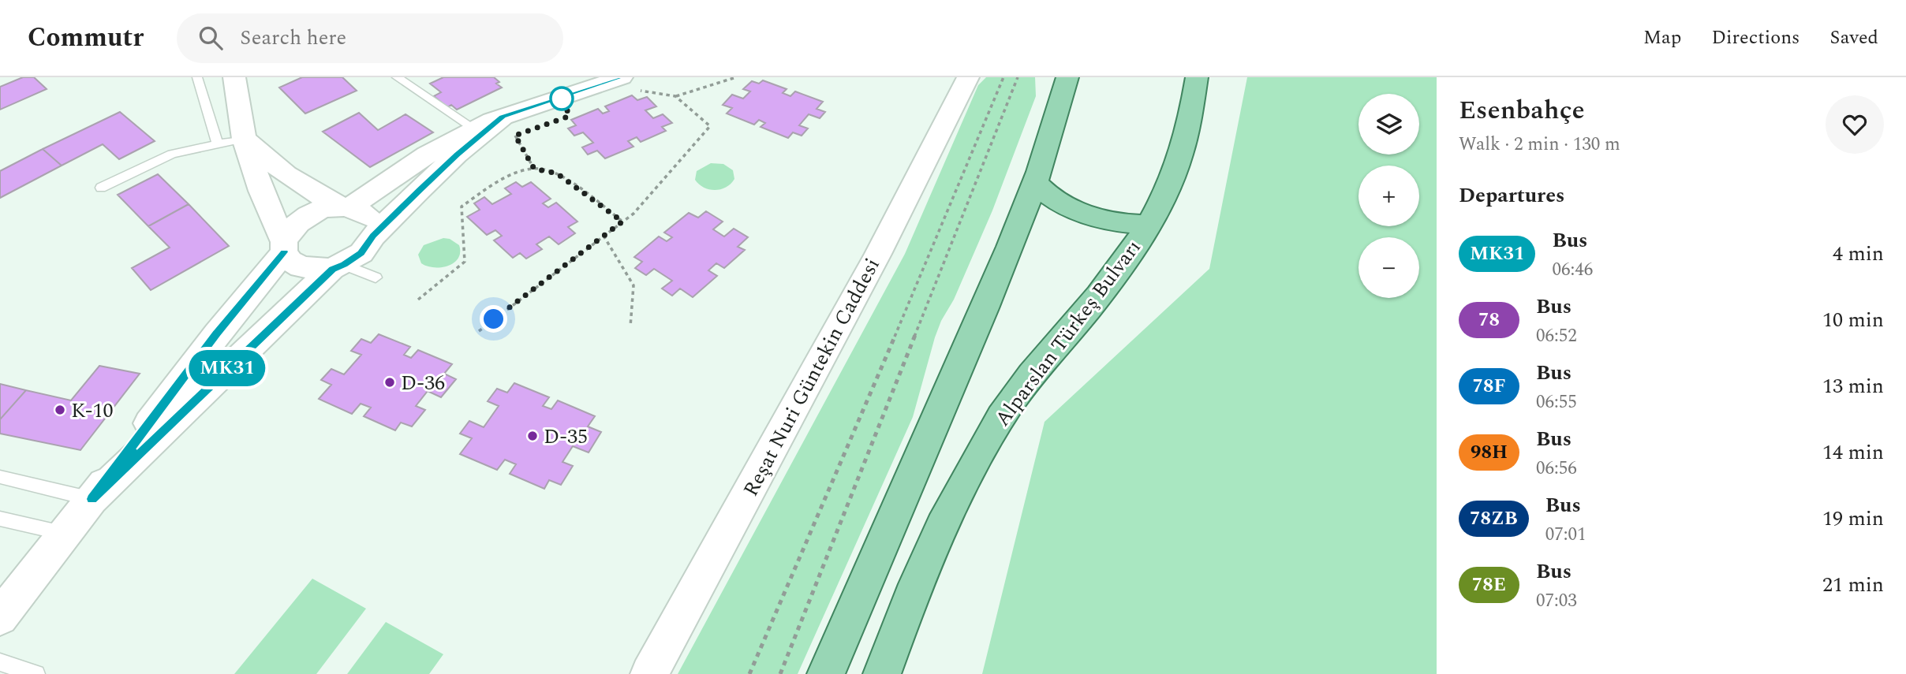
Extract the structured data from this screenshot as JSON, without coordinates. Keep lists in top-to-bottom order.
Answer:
{
  "streets": {
    "main road": ["Alparslan Türkeş Bulvarı"],
    "street": ["Reşat Nuri Güntekin Caddesi"]
  },
  "places": ["D-36", "K-10", "D-35"],
  "lines": ["bus line MK31"],
  "page": {
    "header": "Commutr",
    "search": "Search here",
    "nav": ["Map", "Directions", "Saved"],
    "on_map": "MK31",
    "heading": [
      ["Esenbahçe", "Walk · 2 min · 130 m"],
      "Departures"
    ],
    "map_buttons": ["+", "−"],
    "list": [
      {
        "mark": "MK31",
        "name": "Bus",
        "note": "06:46",
        "value": "4 min"
      },
      {
        "mark": "78",
        "name": "Bus",
        "note": "06:52",
        "value": "10 min"
      },
      {
        "mark": "78F",
        "name": "Bus",
        "note": "06:55",
        "value": "13 min"
      },
      {
        "mark": "98H",
        "name": "Bus",
        "note": "06:56",
        "value": "14 min"
      },
      {
        "mark": "78ZB",
        "name": "Bus",
        "note": "07:01",
        "value": "19 min"
      },
      {
        "mark": "78E",
        "name": "Bus",
        "note": "07:03",
        "value": "21 min"
      }
    ]
  }
}
